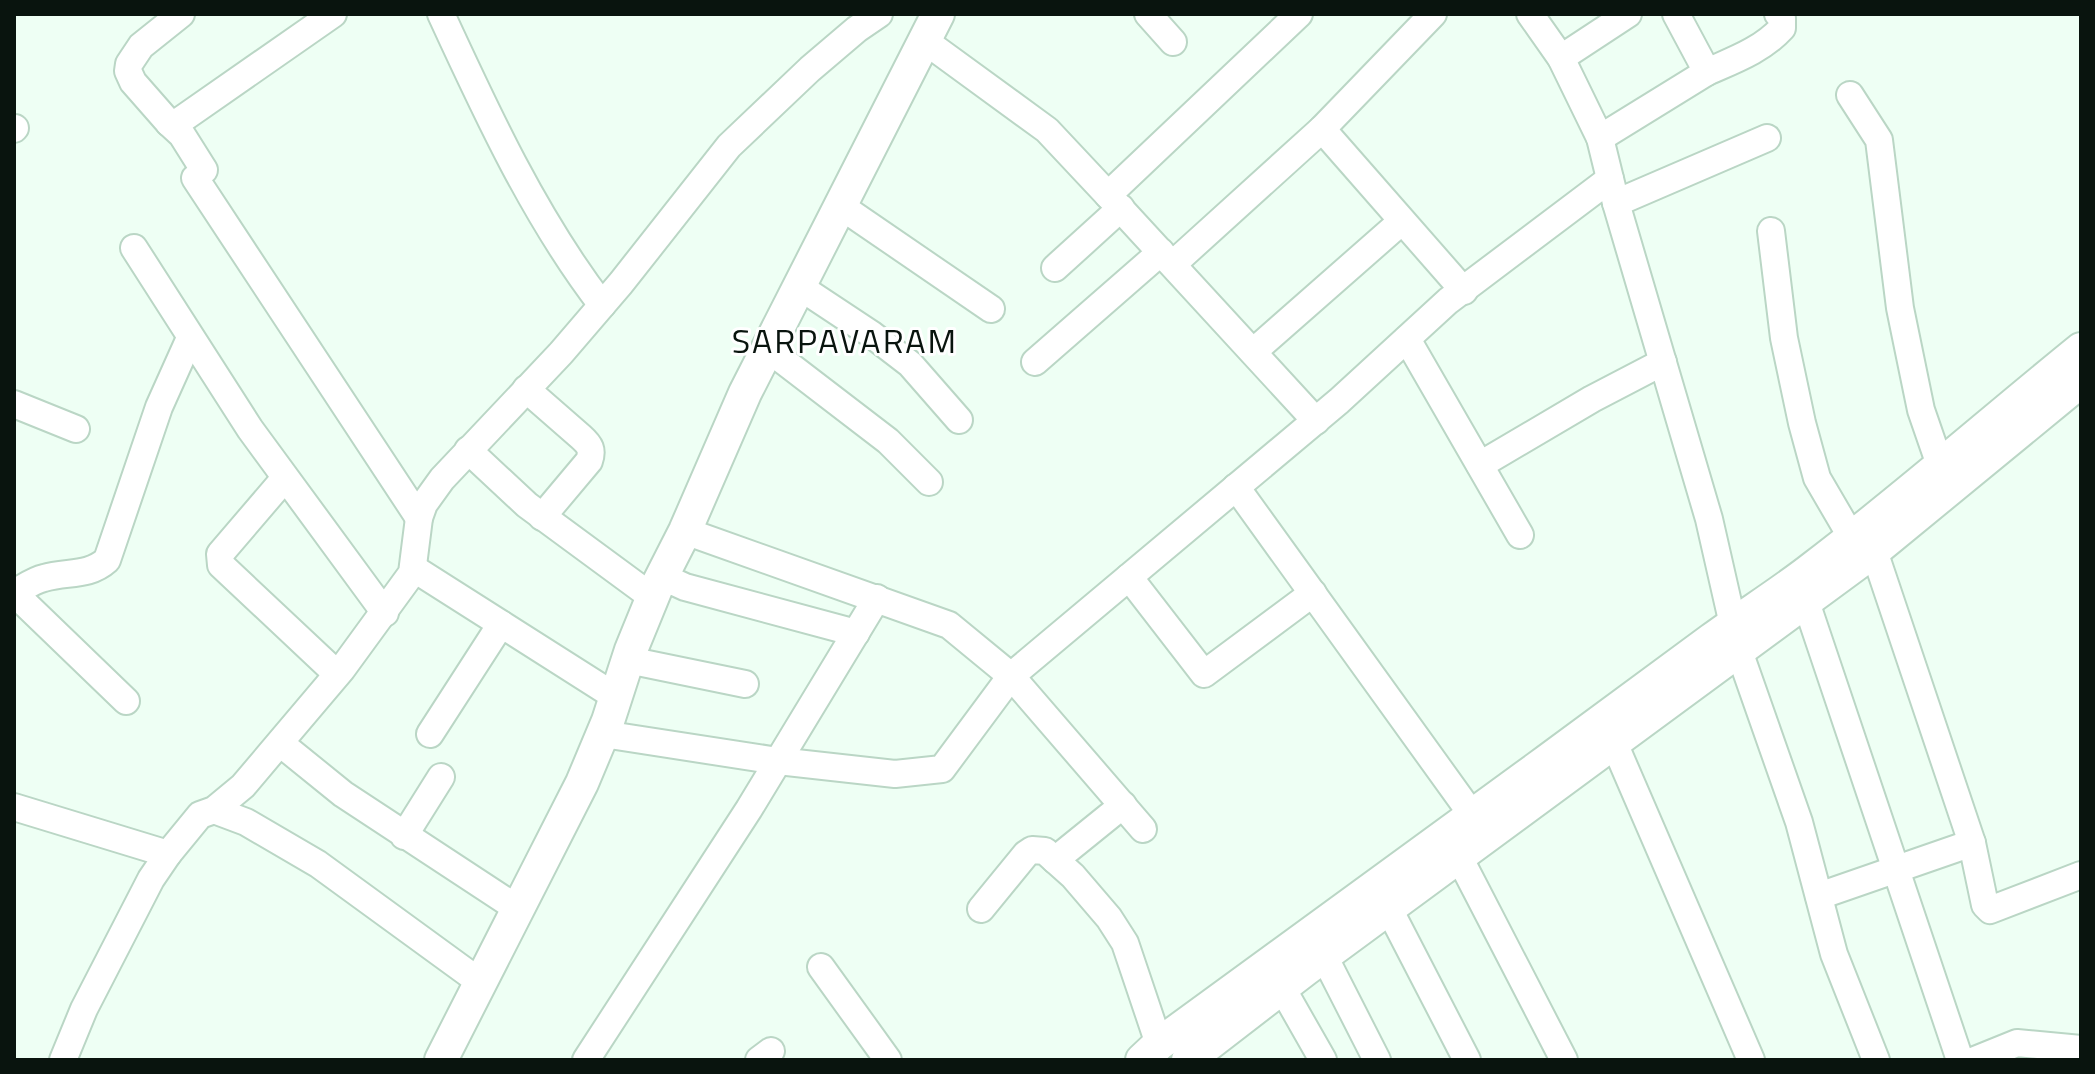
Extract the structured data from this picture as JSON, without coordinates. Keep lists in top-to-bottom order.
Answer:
{
  "districts": ["SARPAVARAM"]
}
